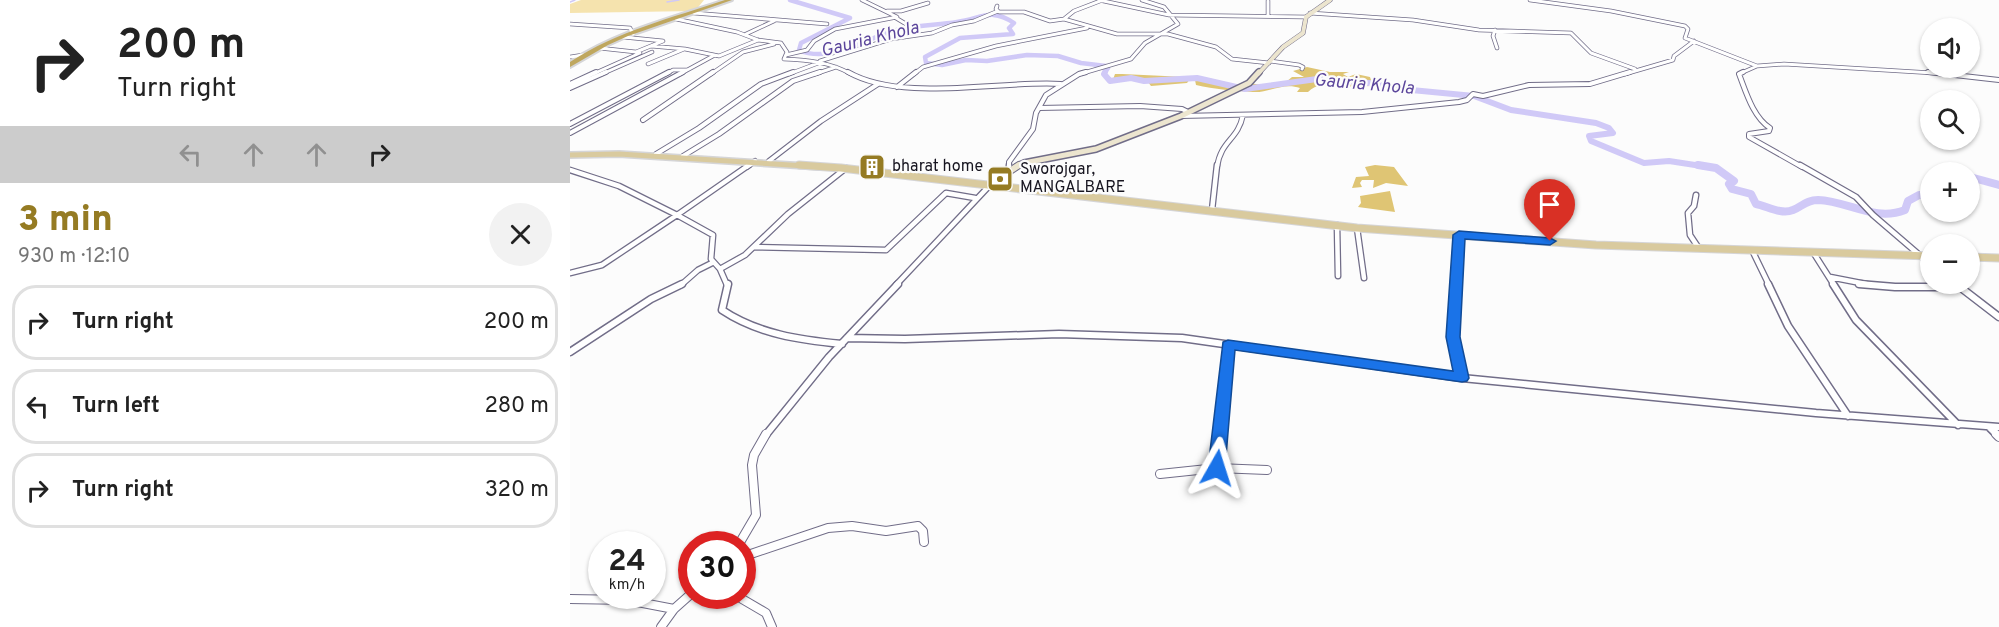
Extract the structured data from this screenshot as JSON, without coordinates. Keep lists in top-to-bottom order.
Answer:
{
  "water": ["Gauria Khola"],
  "places": {
    "building": ["bharat home"],
    "bank": ["Sworojgar, MANGALBARE"]
  },
  "page": {
    "turn": ["200 m", "Turn right"],
    "map_buttons": ["+", "−"],
    "heading": ["3 min", "930 m · 12:10"],
    "list": [
      {
        "name": "Turn right",
        "value": "200 m"
      },
      {
        "name": "Turn left",
        "value": "280 m"
      },
      {
        "name": "Turn right",
        "value": "320 m"
      }
    ],
    "speed": "24 km/h",
    "limit": "30"
  }
}
